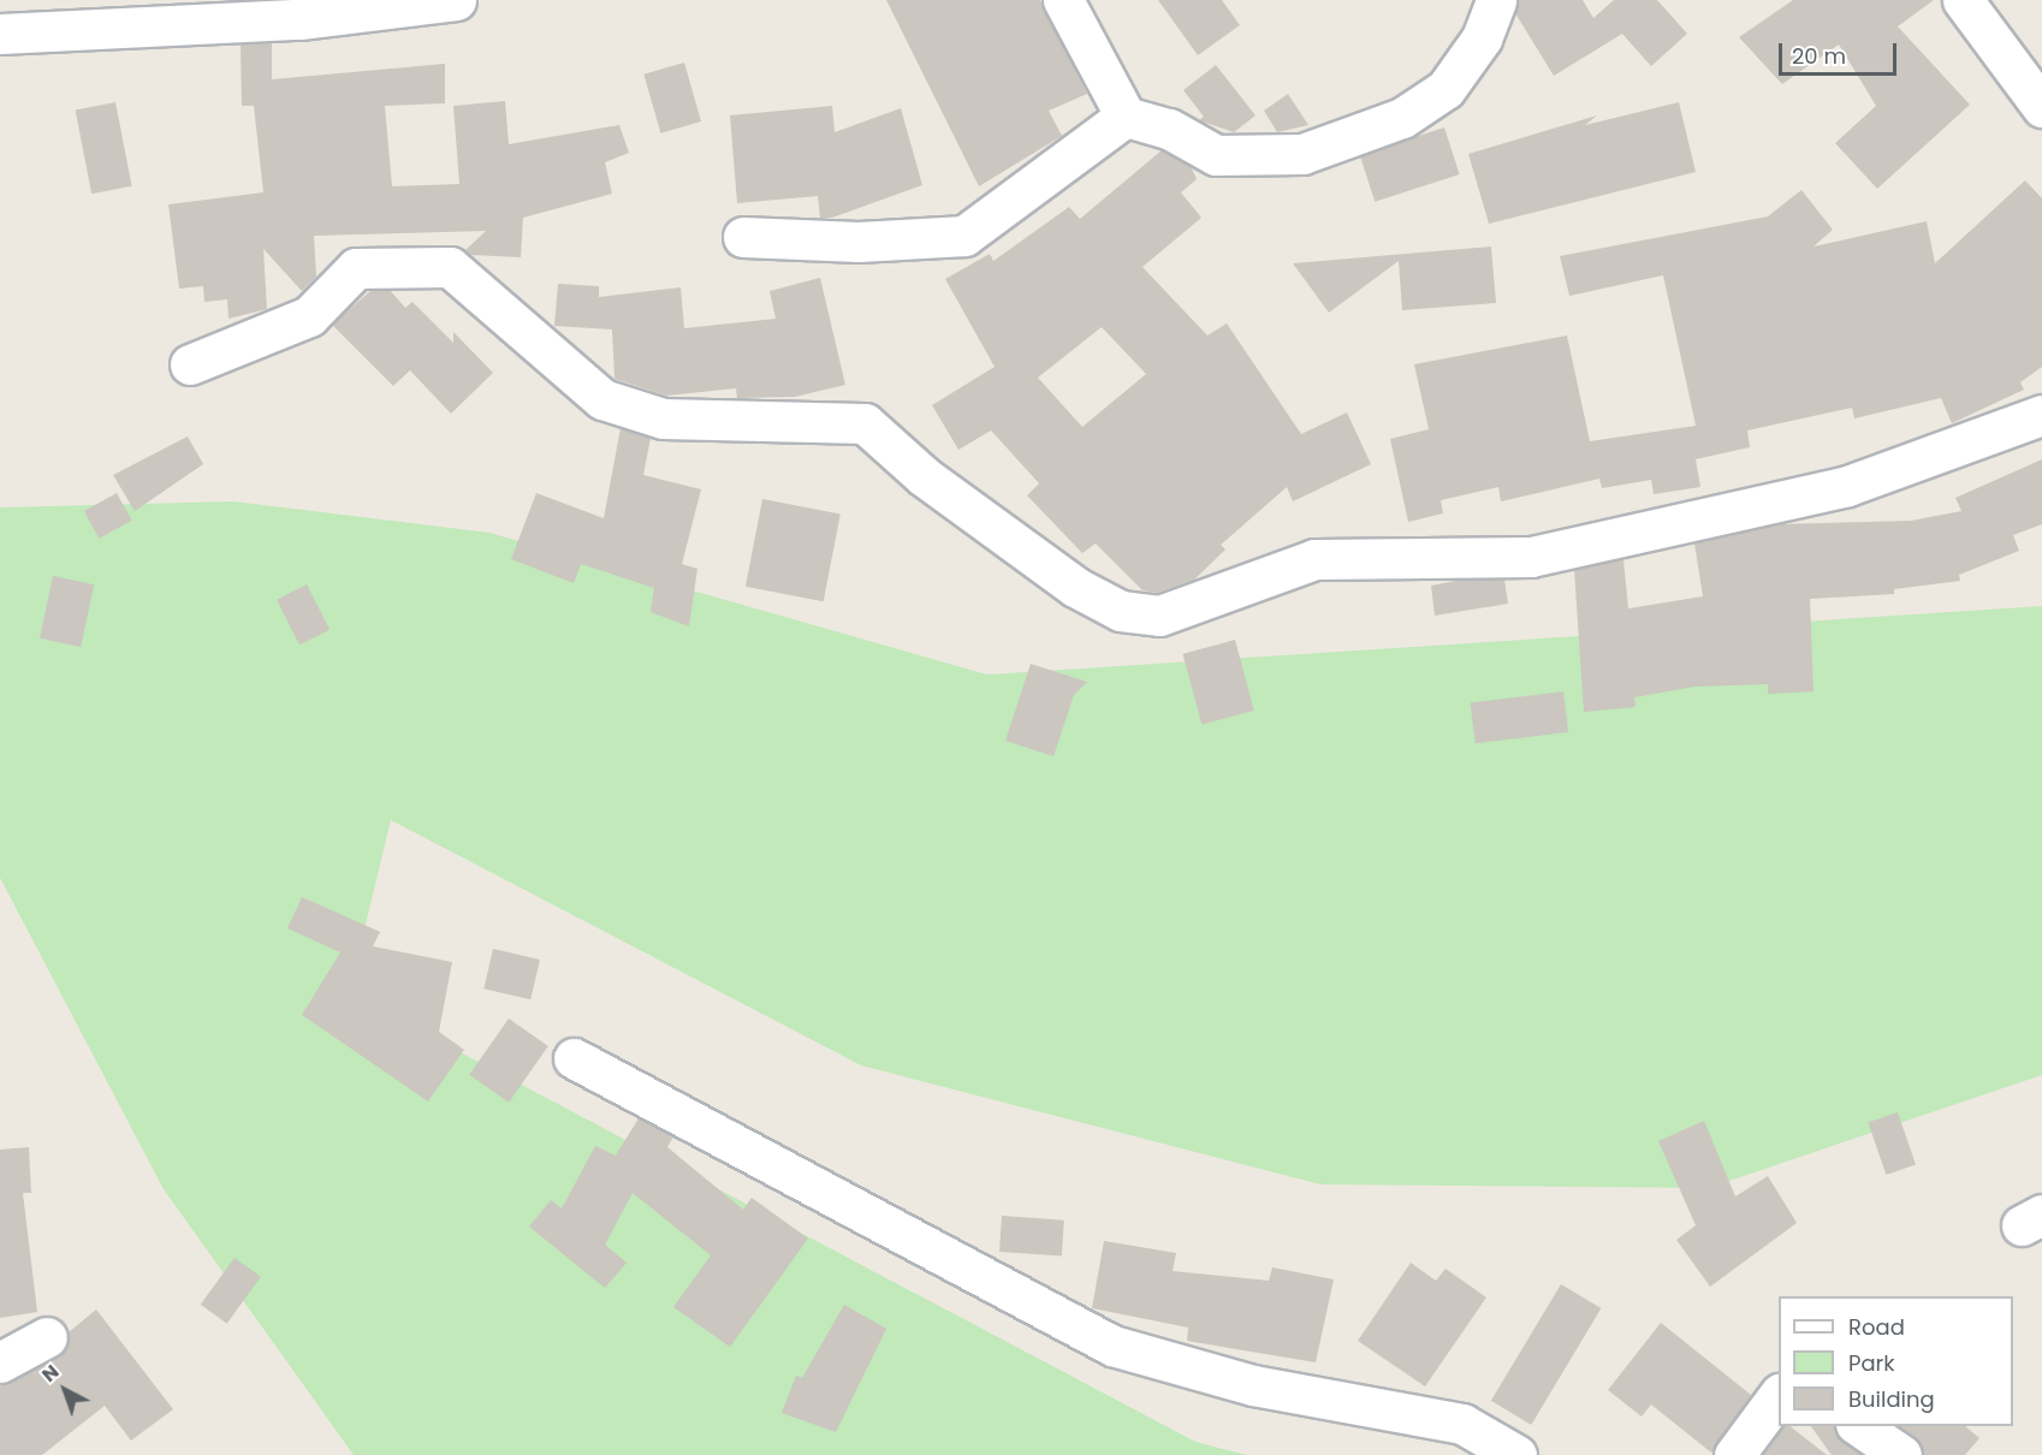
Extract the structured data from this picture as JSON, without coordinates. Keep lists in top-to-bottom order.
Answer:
{
  "legend": ["Road", "Park", "Building"],
  "scale_bar": "20 m",
  "north": "top left"
}
